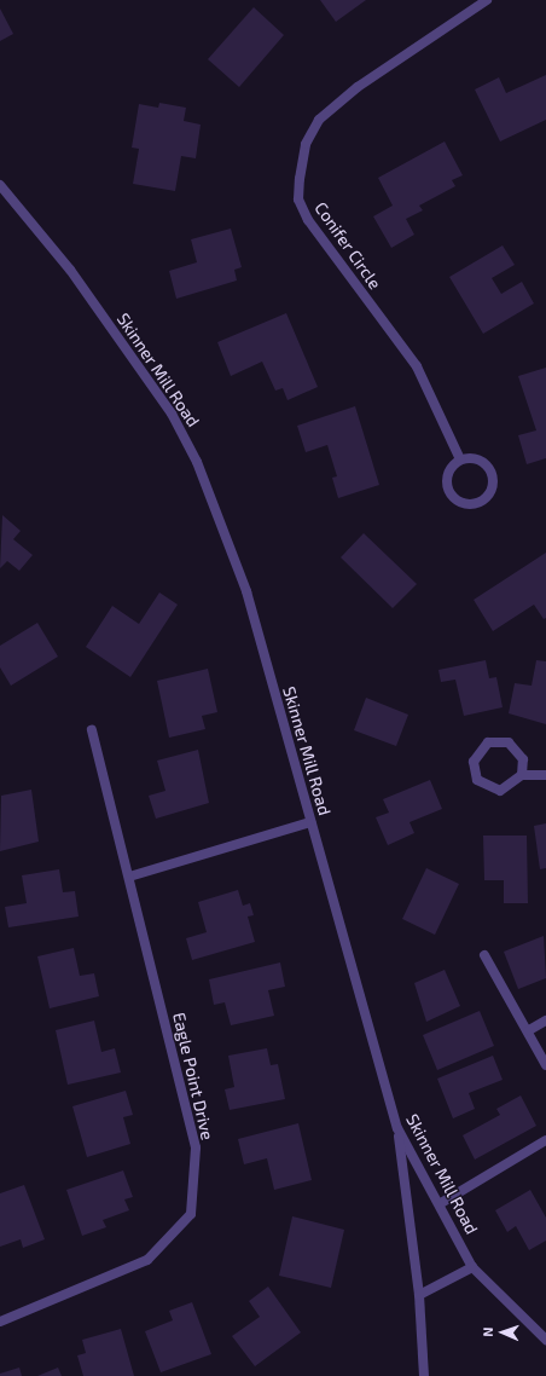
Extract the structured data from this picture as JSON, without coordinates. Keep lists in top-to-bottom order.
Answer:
{
  "streets": {
    "street": ["Conifer Circle", "Skinner Mill Road", "Eagle Point Drive"]
  },
  "north": "left"
}
